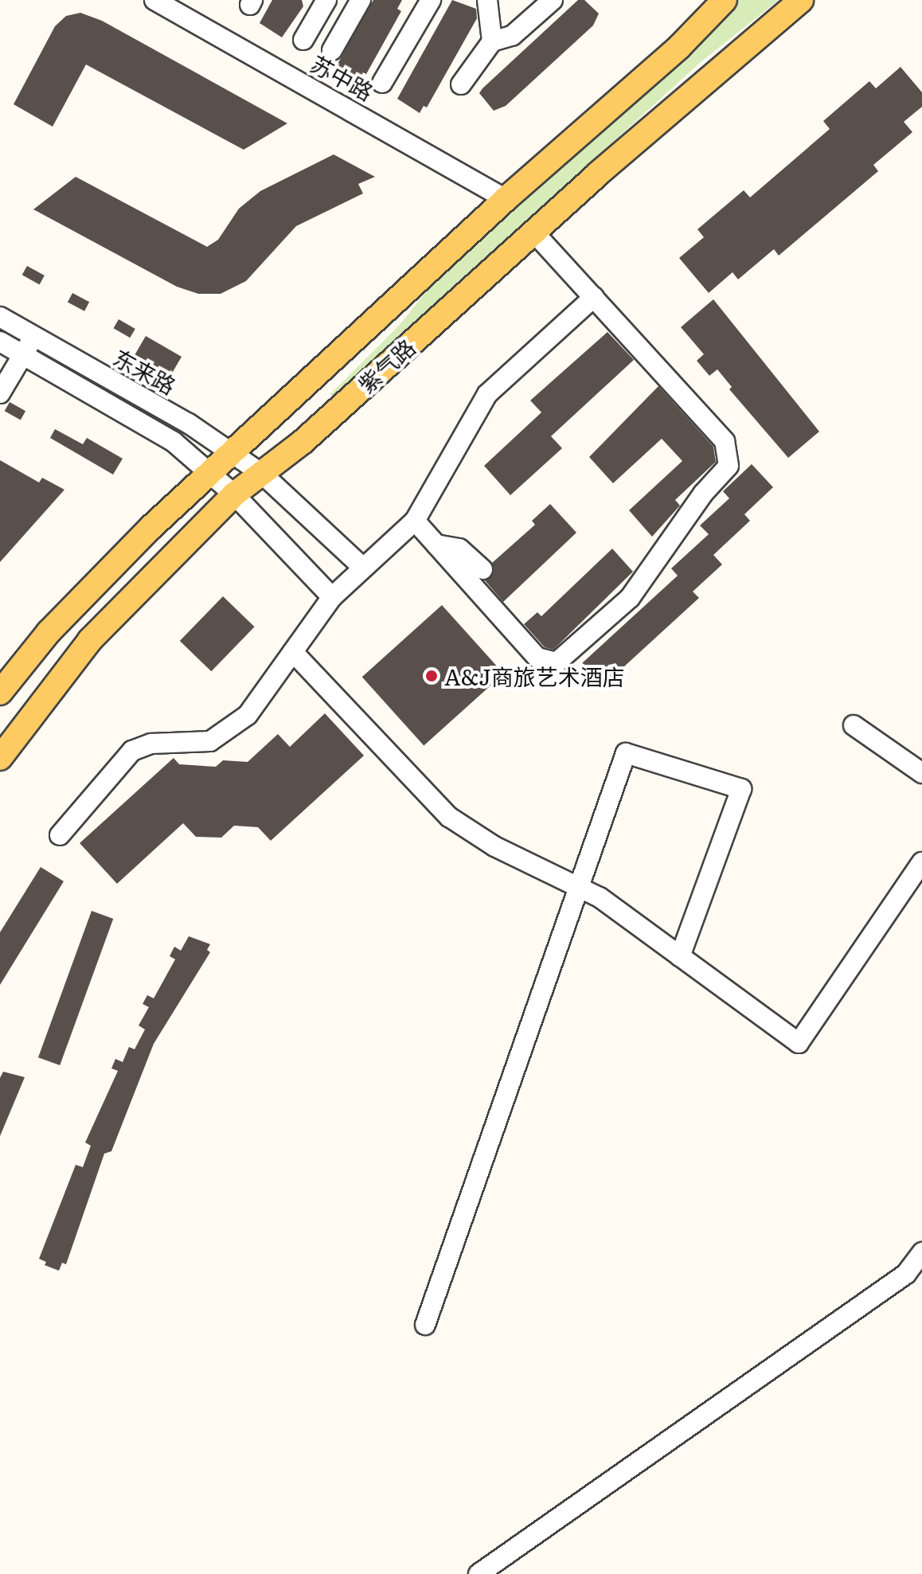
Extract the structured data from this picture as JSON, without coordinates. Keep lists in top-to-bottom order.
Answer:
{
  "streets": {
    "main road": ["紫气路"],
    "street": ["苏中路", "东来路"]
  },
  "crossings": [
    ["苏中路", "紫气路"],
    ["紫气路", "东来路"]
  ],
  "places": ["A&J商旅艺术酒店"]
}
